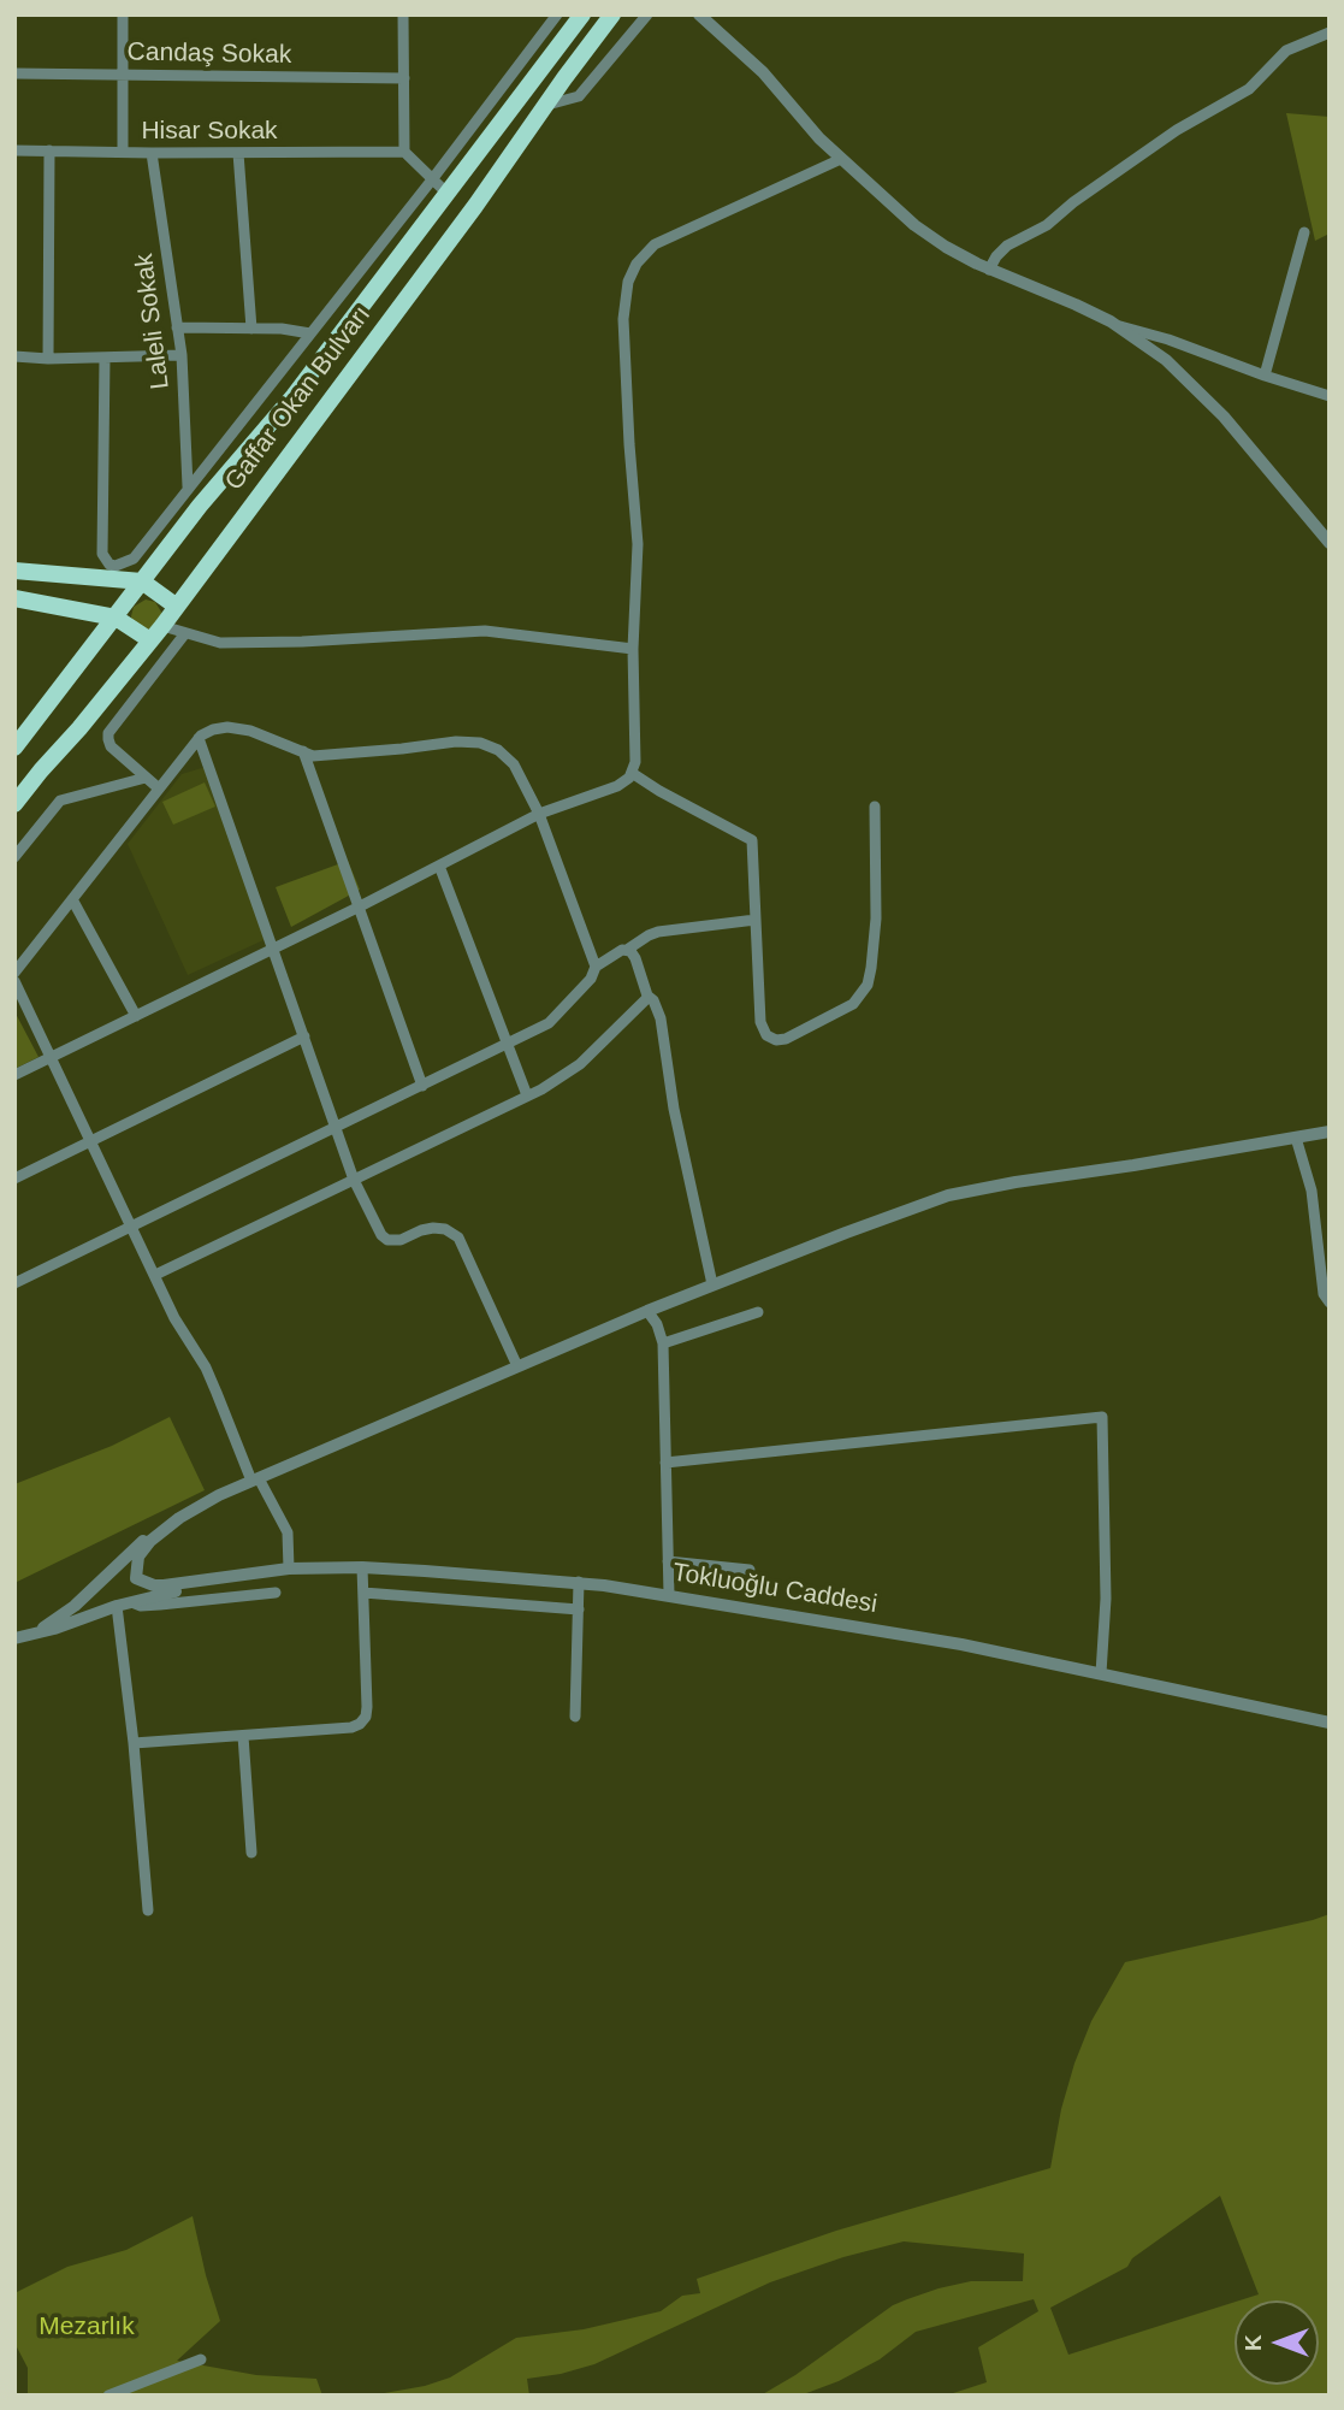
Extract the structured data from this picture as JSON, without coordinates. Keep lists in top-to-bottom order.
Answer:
{
  "streets": {
    "highway": ["Gaffar Okan Bulvarı"],
    "street": [
      "Candaş Sokak",
      "Hisar Sokak",
      "Laleli Sokak",
      "Tokluoğlu Caddesi"
    ]
  },
  "crossings": [
    ["Hisar Sokak", "Laleli Sokak"]
  ],
  "parks": ["Mezarlık"],
  "north": "left"
}
